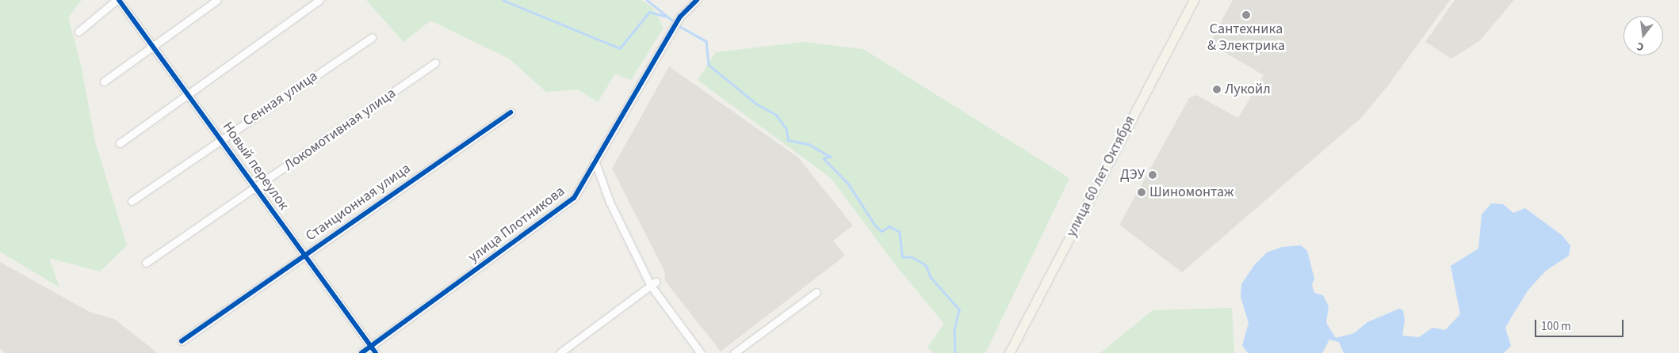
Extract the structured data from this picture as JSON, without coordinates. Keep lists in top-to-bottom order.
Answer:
{
  "streets": {
    "main road": ["улица 60 лет Октября"],
    "street": [
      "Сенная улица",
      "Локомотивная улица",
      "Новый переулок",
      "Станционная улица",
      "улица Плотникова"
    ]
  },
  "crossings": [
    ["Сенная улица", "Новый переулок"],
    ["Локомотивная улица", "Новый переулок"],
    ["Новый переулок", "Станционная улица"],
    ["Новый переулок", "улица Плотникова"]
  ],
  "places": [
    "Сантехника & Электрика",
    "Лукойл",
    "ДЭУ",
    "Шиномонтаж"
  ],
  "scale_bar": "100 m",
  "north": "bottom"
}
